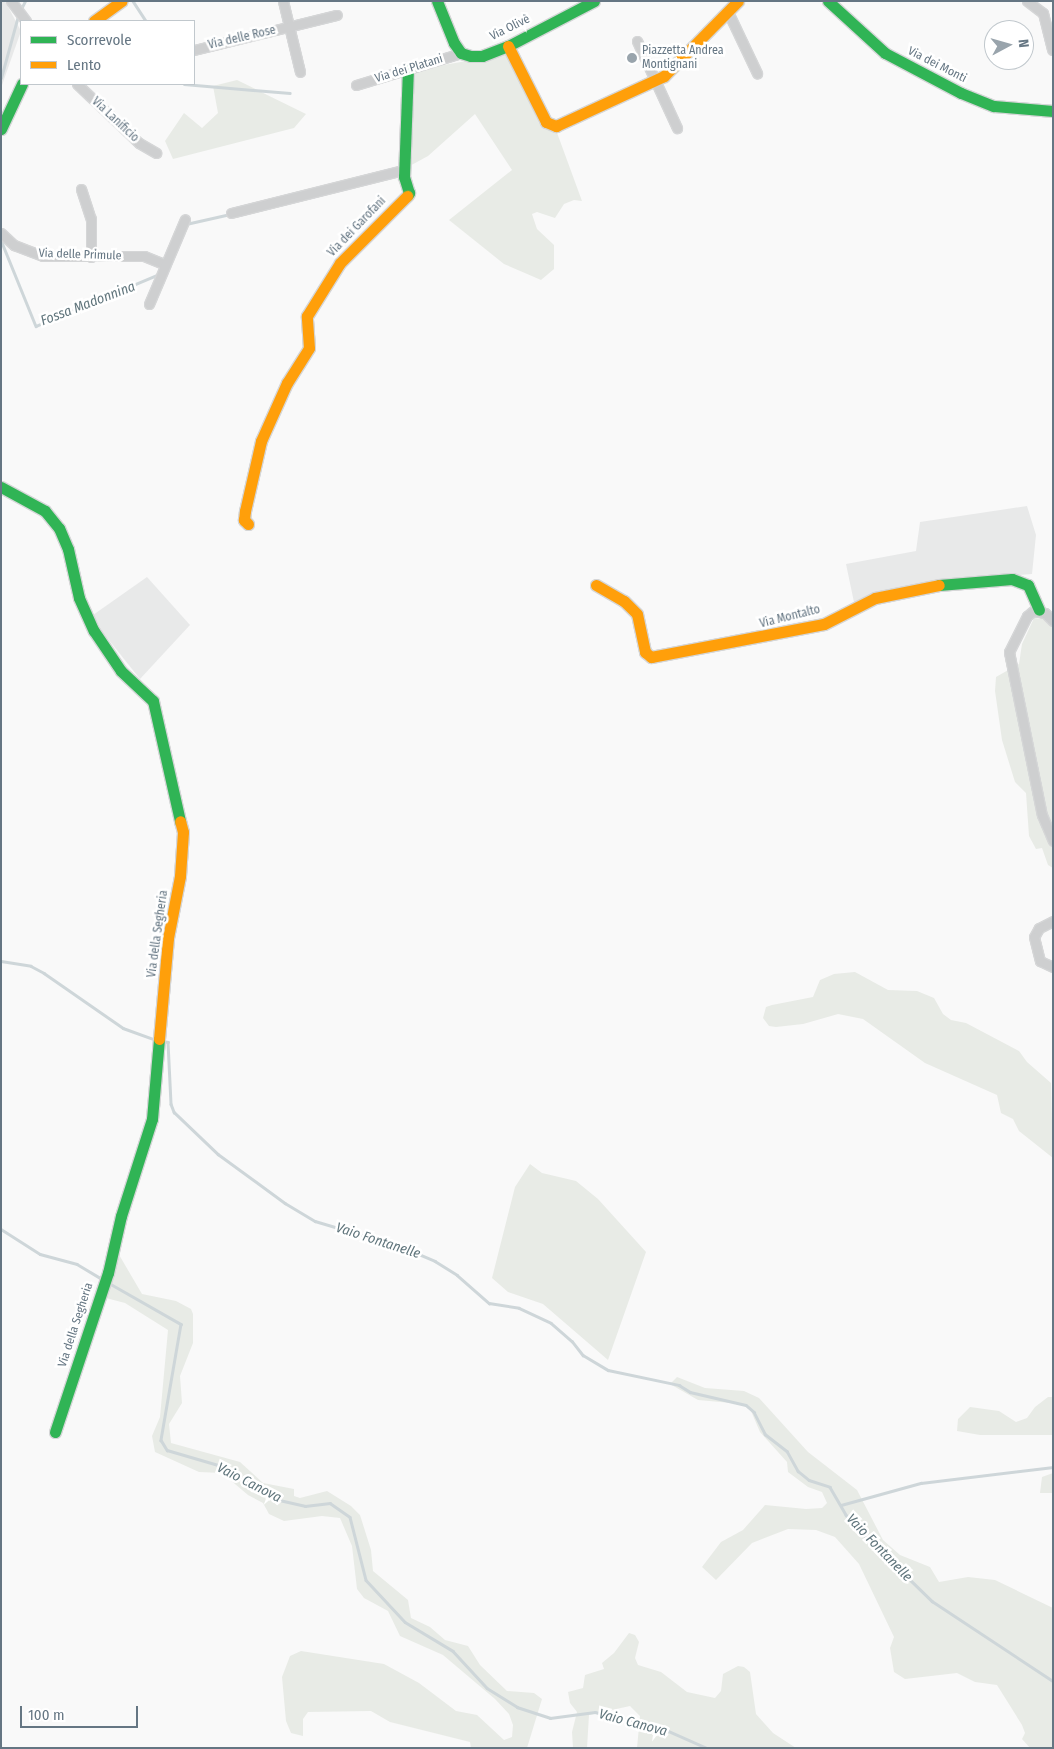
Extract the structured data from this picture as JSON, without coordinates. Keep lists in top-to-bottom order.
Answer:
{
  "streets": {
    "street": [
      "Via Olivè",
      "Via delle Rose",
      "Via dei Monti",
      "Via dei Platani",
      "Via Lanificio",
      "Via dei Garofani",
      "Via delle Primule",
      "Via Montalto",
      "Via della Segheria"
    ]
  },
  "crossings": [
    ["Via Olivè", "Via dei Platani"],
    ["Via dei Platani", "Via dei Garofani"]
  ],
  "water": ["Fossa Madonnina", "Vaio Fontanelle", "Vaio Canova"],
  "places": ["Piazzetta Andrea Montignani"],
  "legend": ["Scorrevole", "Lento"],
  "scale_bar": "100 m",
  "north": "right"
}
